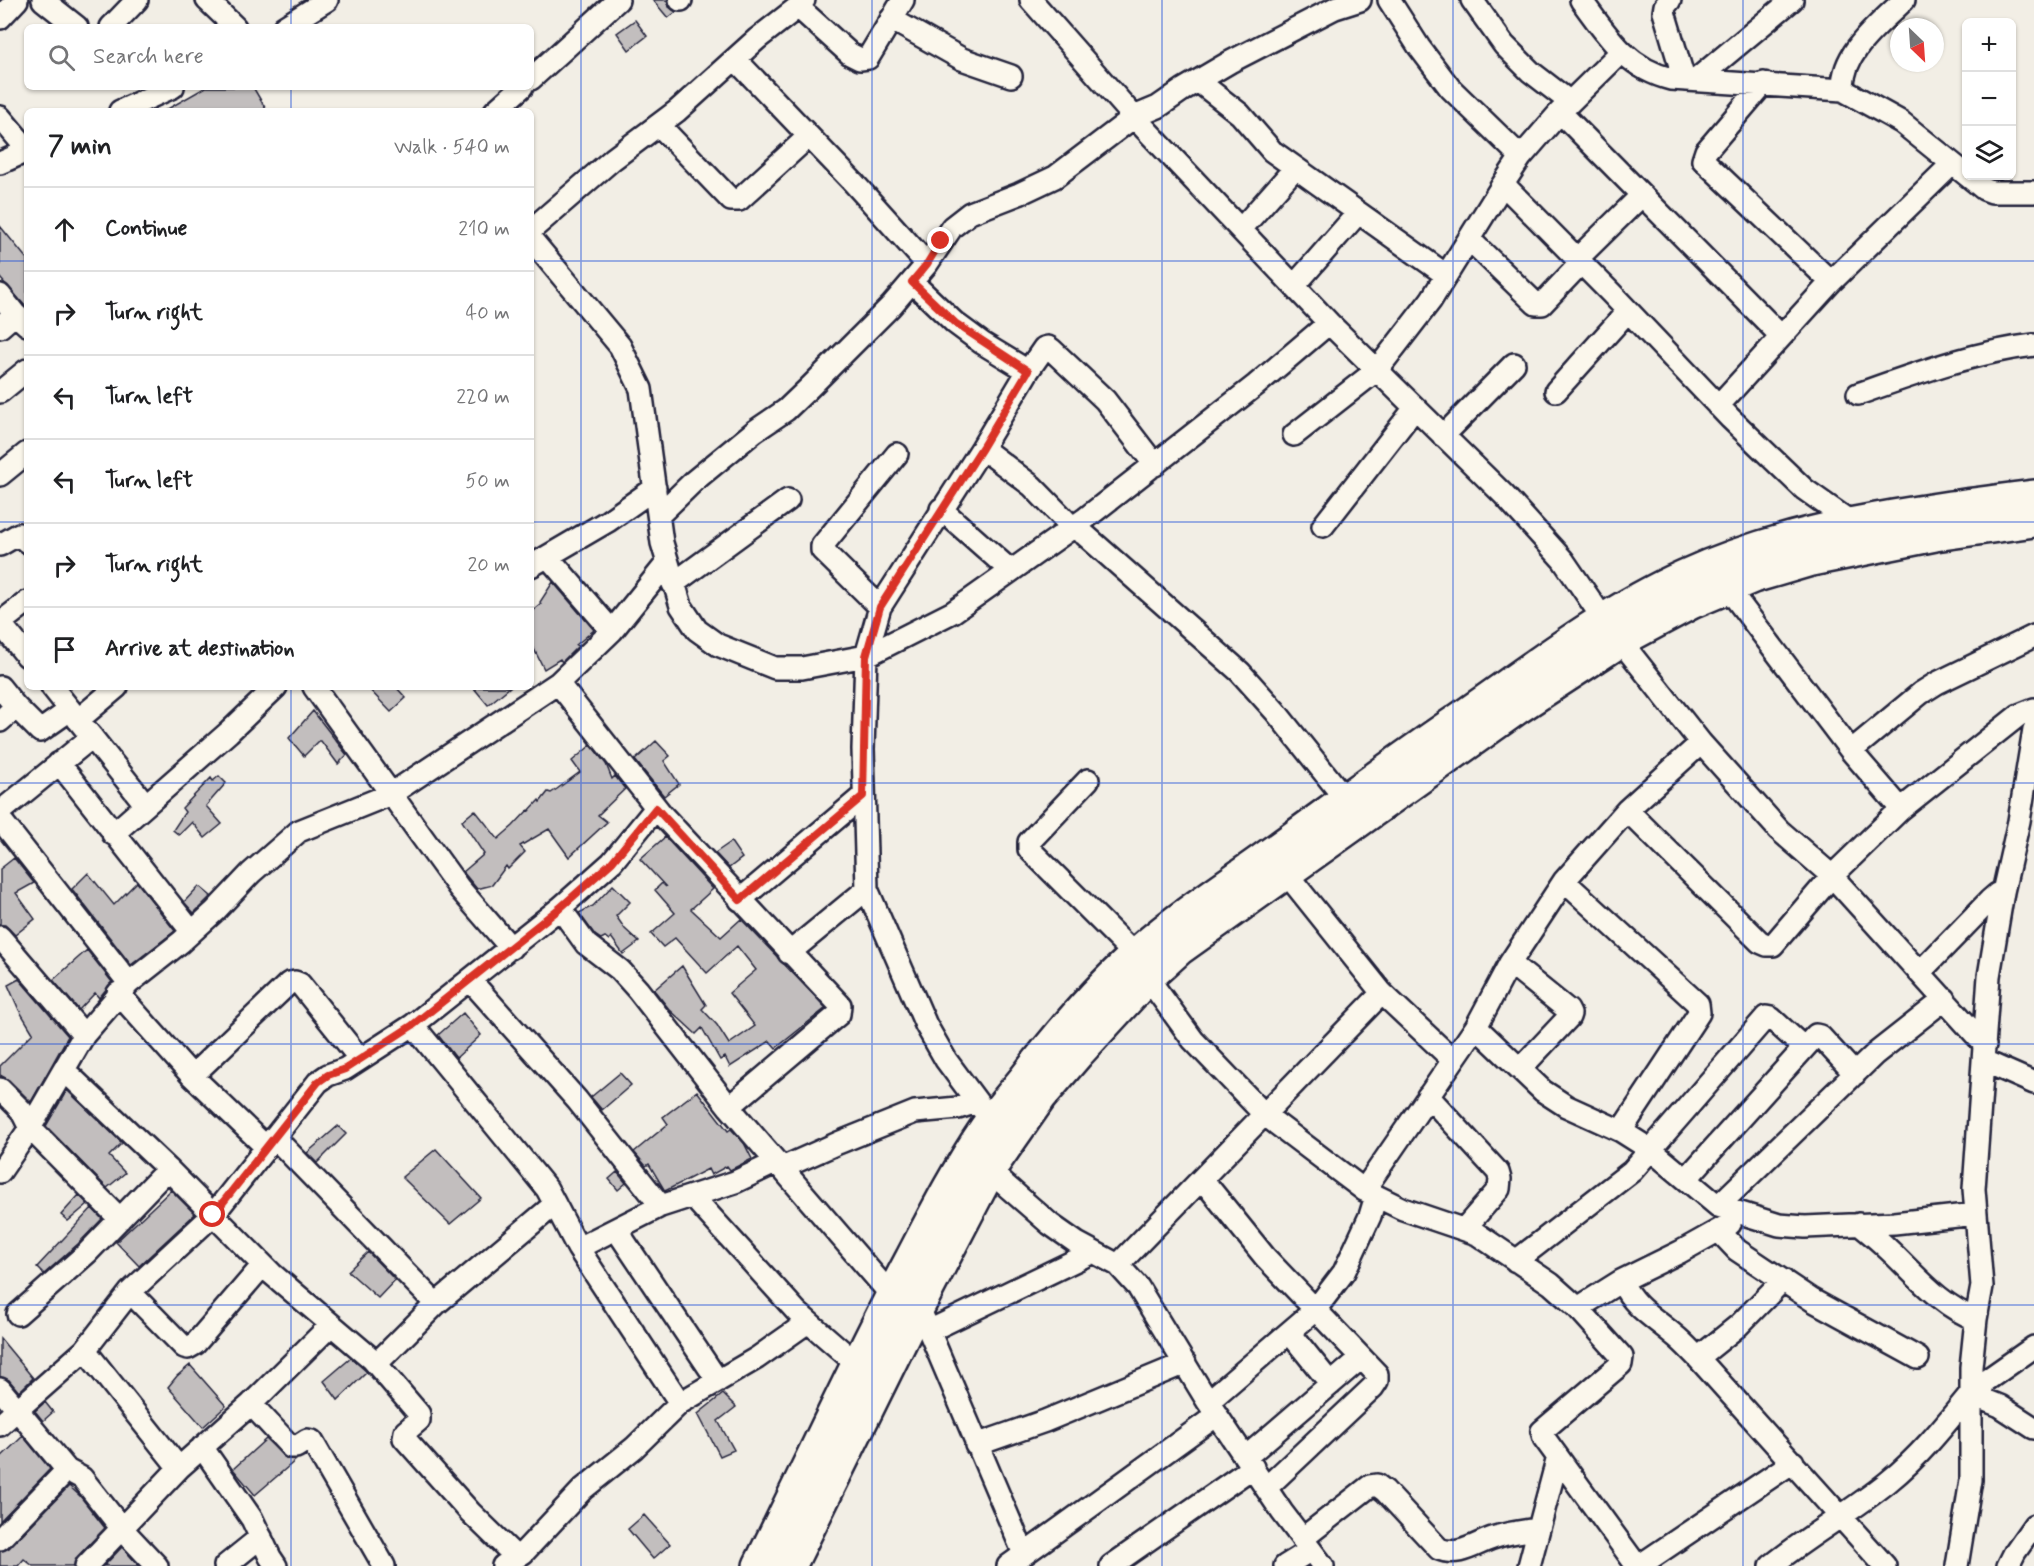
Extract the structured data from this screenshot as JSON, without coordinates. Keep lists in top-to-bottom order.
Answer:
{
  "north": "bottom right",
  "page": {
    "map_buttons": ["+", "−"],
    "search": "Search here",
    "heading": ["7 min", "Walk · 540 m"],
    "list": [
      ["Continue", "210 m"],
      ["Turn right", "40 m"],
      ["Turn left", "220 m"],
      ["Turn left", "50 m"],
      ["Turn right", "20 m"],
      "Arrive at destination"
    ]
  }
}
